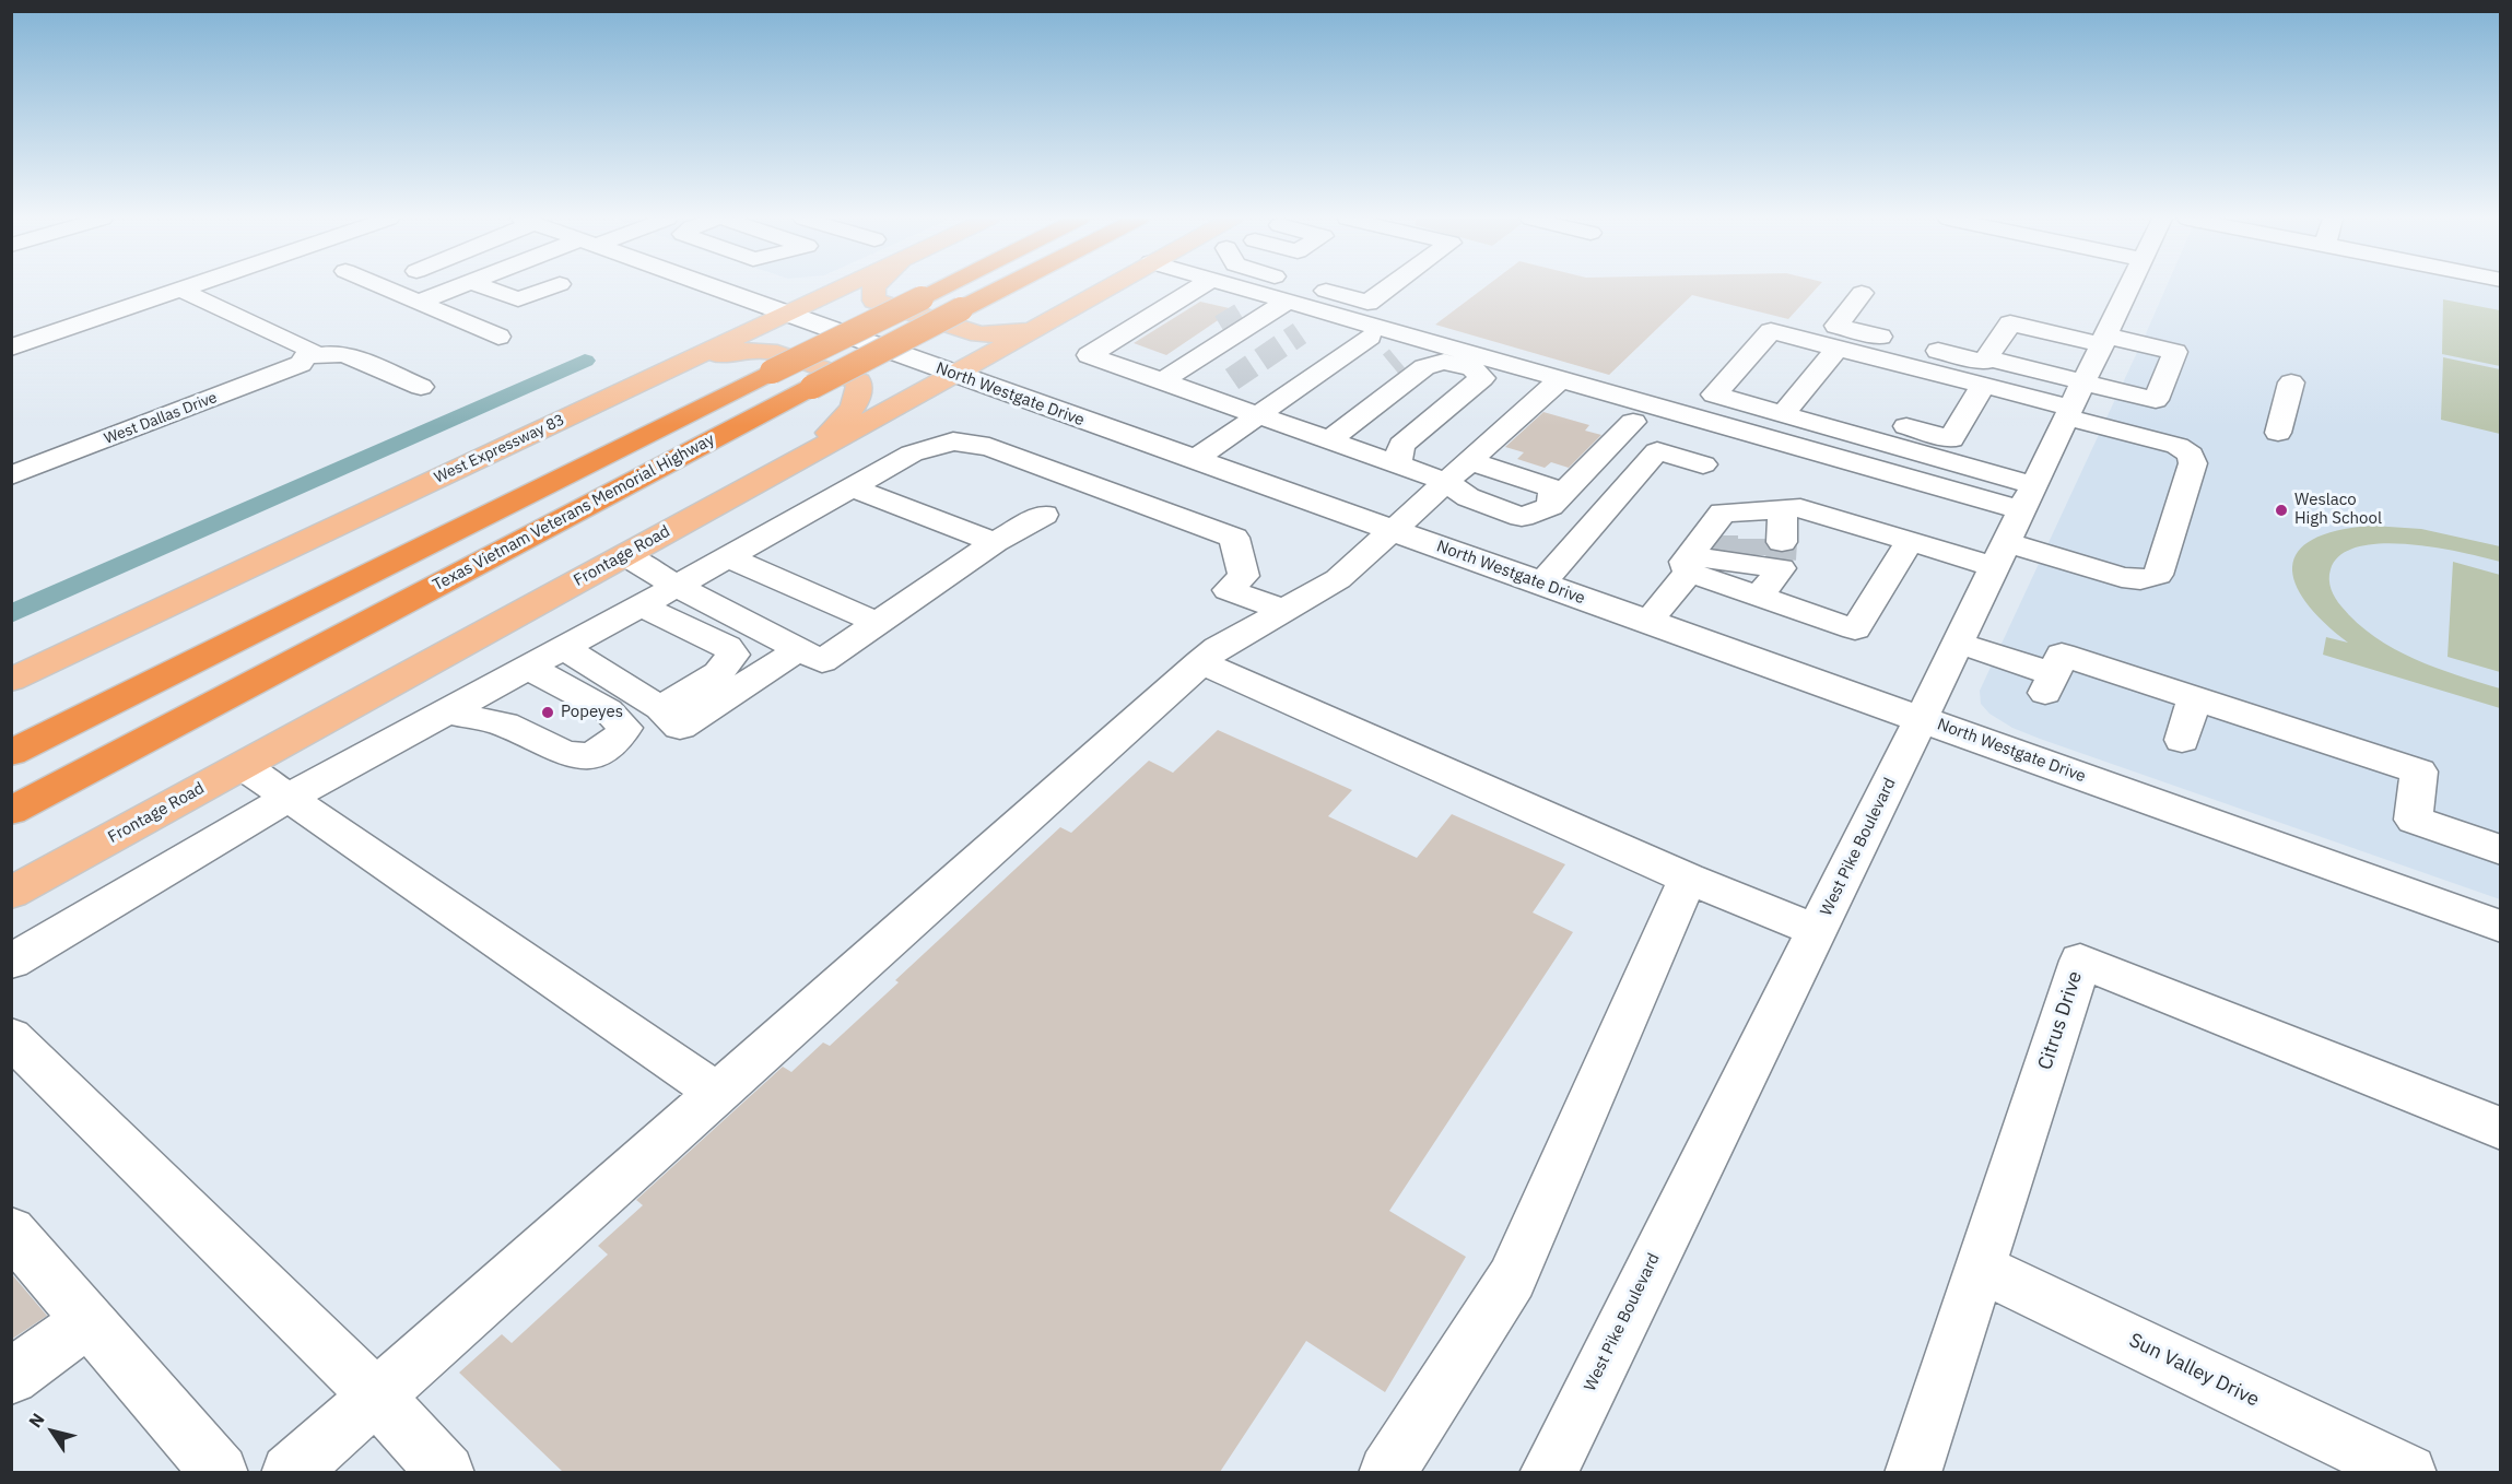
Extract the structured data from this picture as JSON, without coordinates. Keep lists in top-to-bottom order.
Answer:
{
  "streets": {
    "highway": ["Texas Vietnam Veterans Memorial Highway"],
    "main road": ["West Expressway 83", "Frontage Road"],
    "street": [
      "North Westgate Drive",
      "West Dallas Drive",
      "West Pike Boulevard",
      "Citrus Drive",
      "Sun Valley Drive"
    ]
  },
  "crossings": [
    ["North Westgate Drive", "West Expressway 83"],
    ["North Westgate Drive", "Frontage Road"],
    ["North Westgate Drive", "West Pike Boulevard"],
    ["Citrus Drive", "Sun Valley Drive"]
  ],
  "places": ["Weslaco High School", "Popeyes"],
  "north": "top left"
}
